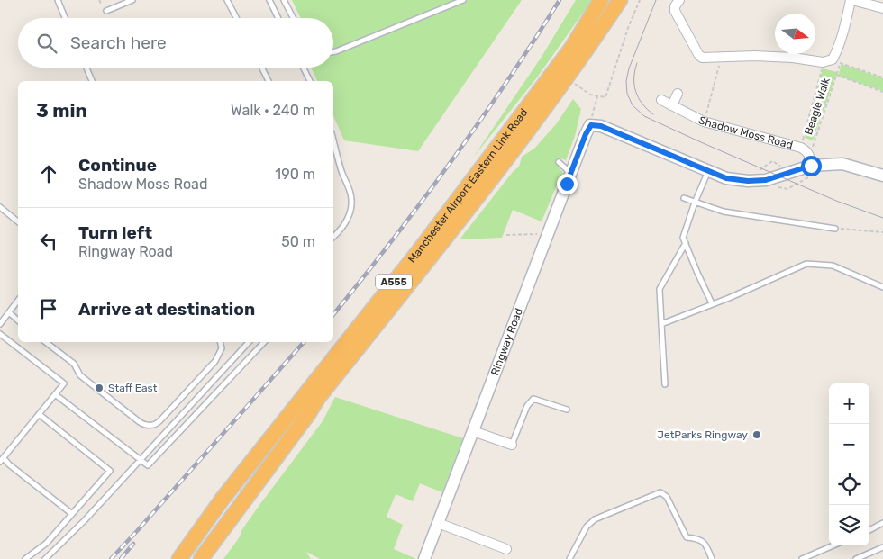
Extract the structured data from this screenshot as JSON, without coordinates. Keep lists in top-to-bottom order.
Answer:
{
  "streets": {
    "highway": ["Manchester Airport Eastern Link Road", "A555"],
    "street": ["Shadow Moss Road", "Ringway Road"],
    "path": ["Beagle Walk"]
  },
  "crossings": [
    ["Beagle Walk", "Shadow Moss Road"]
  ],
  "places": ["Staff East", "JetParks Ringway"],
  "north": "right",
  "page": {
    "search": "Search here",
    "heading": ["3 min", "Walk · 240 m"],
    "list": [
      ["Continue", "Shadow Moss Road", "190 m"],
      ["Turn left", "Ringway Road", "50 m"],
      "Arrive at destination"
    ],
    "map_buttons": ["+", "−"]
  }
}
